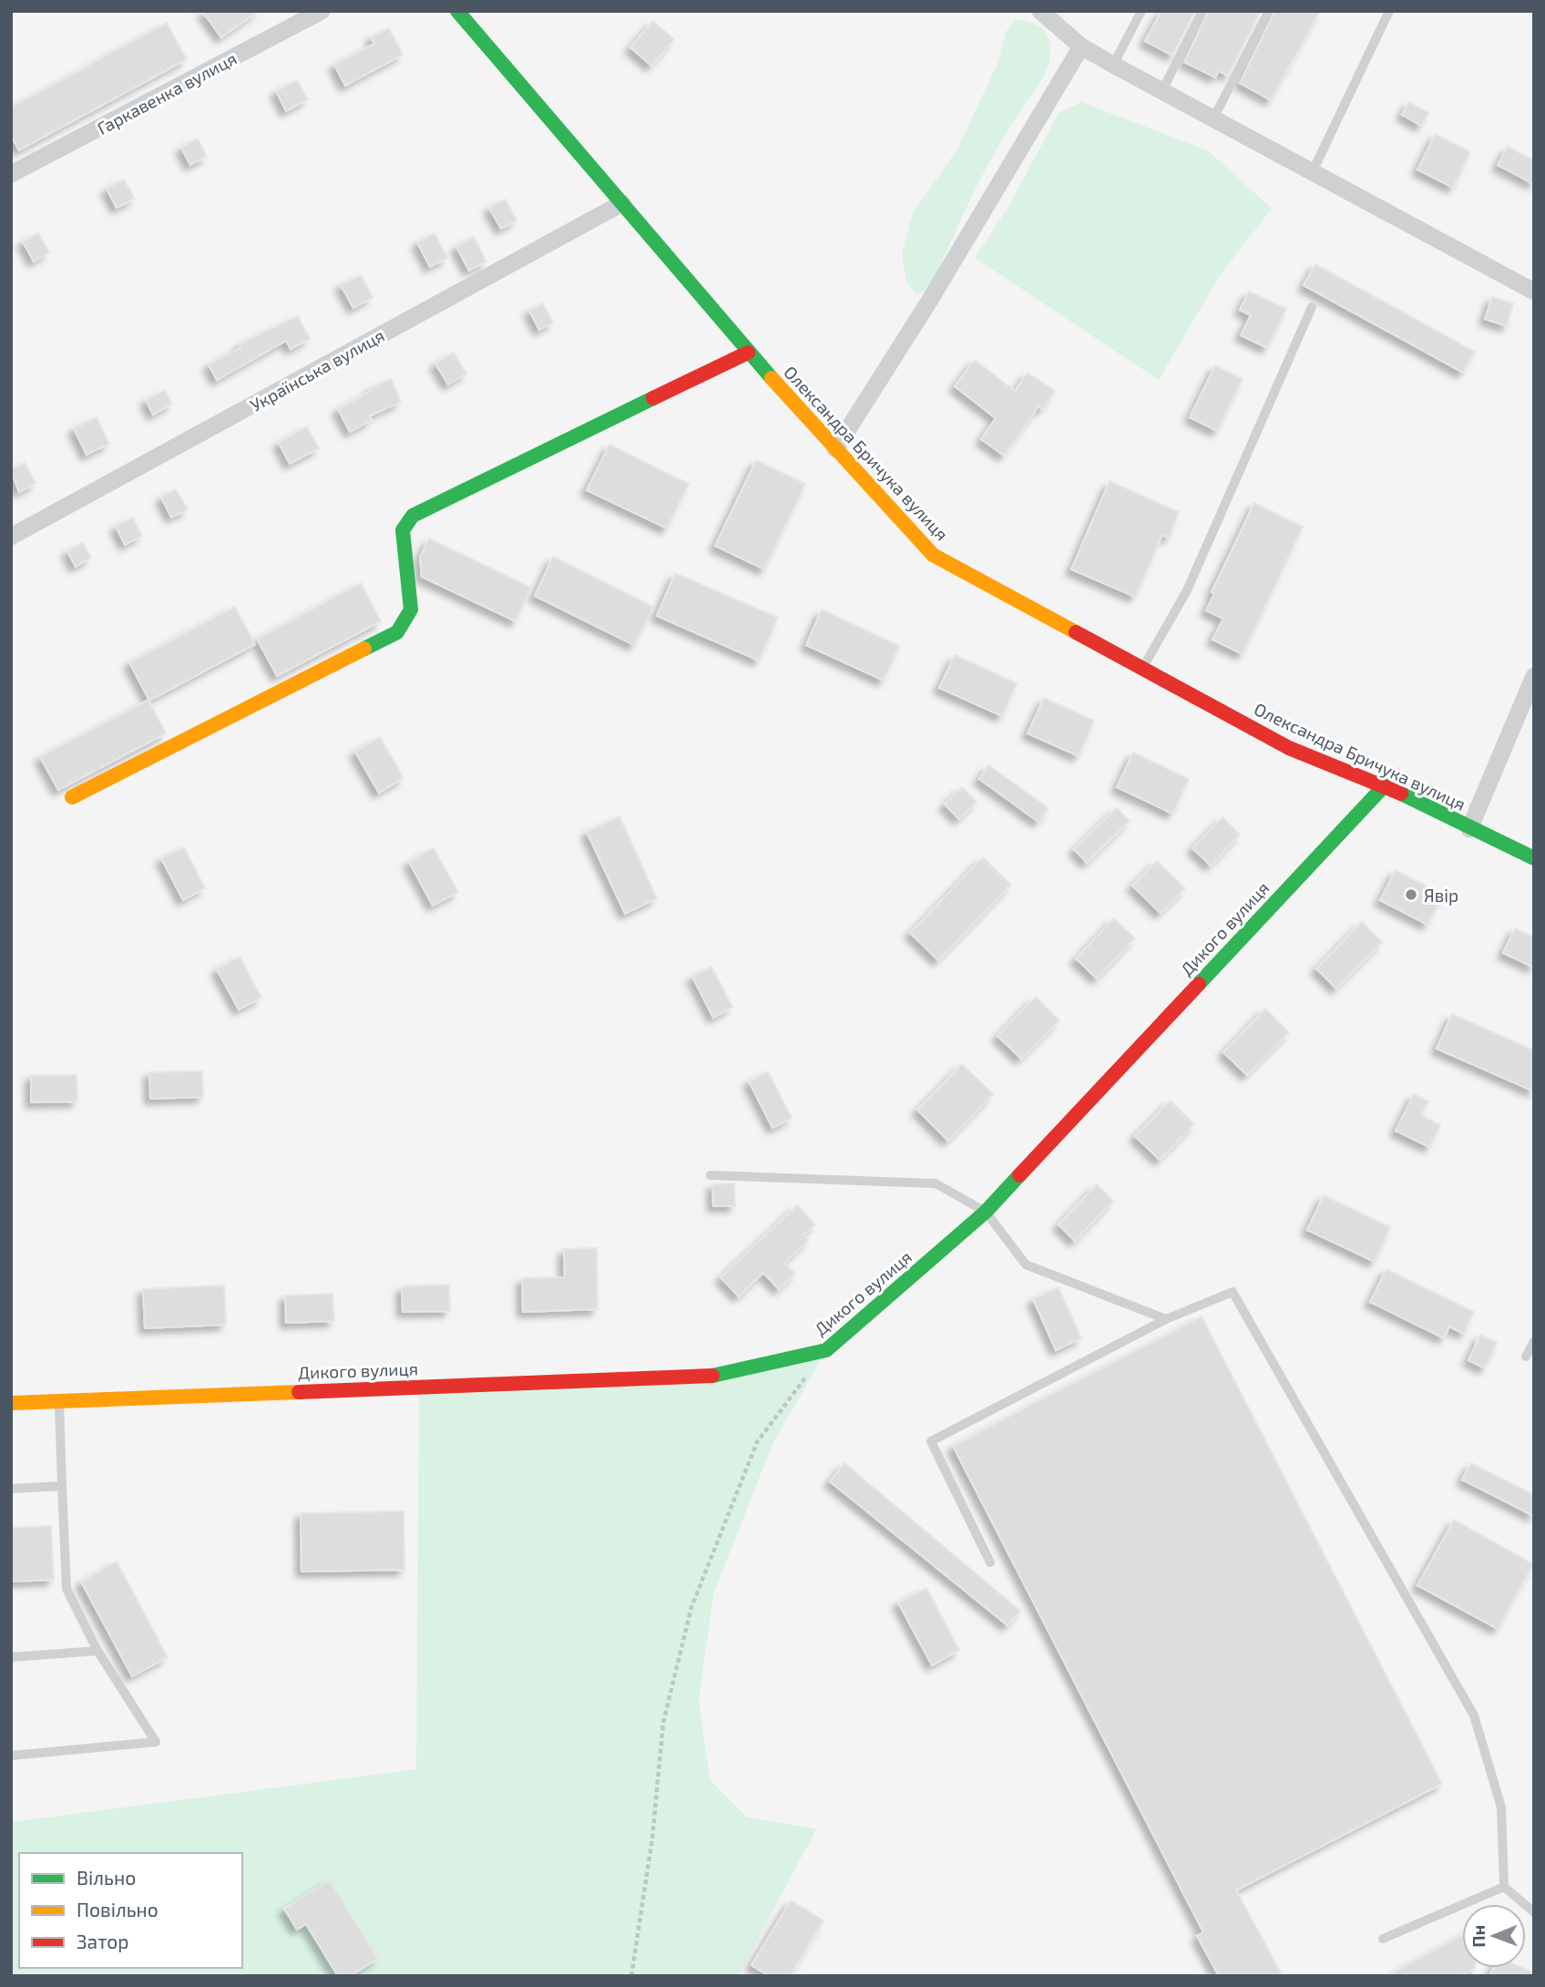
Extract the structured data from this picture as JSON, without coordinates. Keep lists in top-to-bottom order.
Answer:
{
  "streets": {
    "street": [
      "Гаркавенка вулиця",
      "Українська вулиця",
      "Олександра Бричука вулиця",
      "Дикого вулиця"
    ]
  },
  "crossings": [
    ["Українська вулиця", "Олександра Бричука вулиця"],
    ["Олександра Бричука вулиця", "Дикого вулиця"]
  ],
  "places": ["Явiр"],
  "legend": ["Вільно", "Повільно", "Затор"],
  "north": "left"
}
